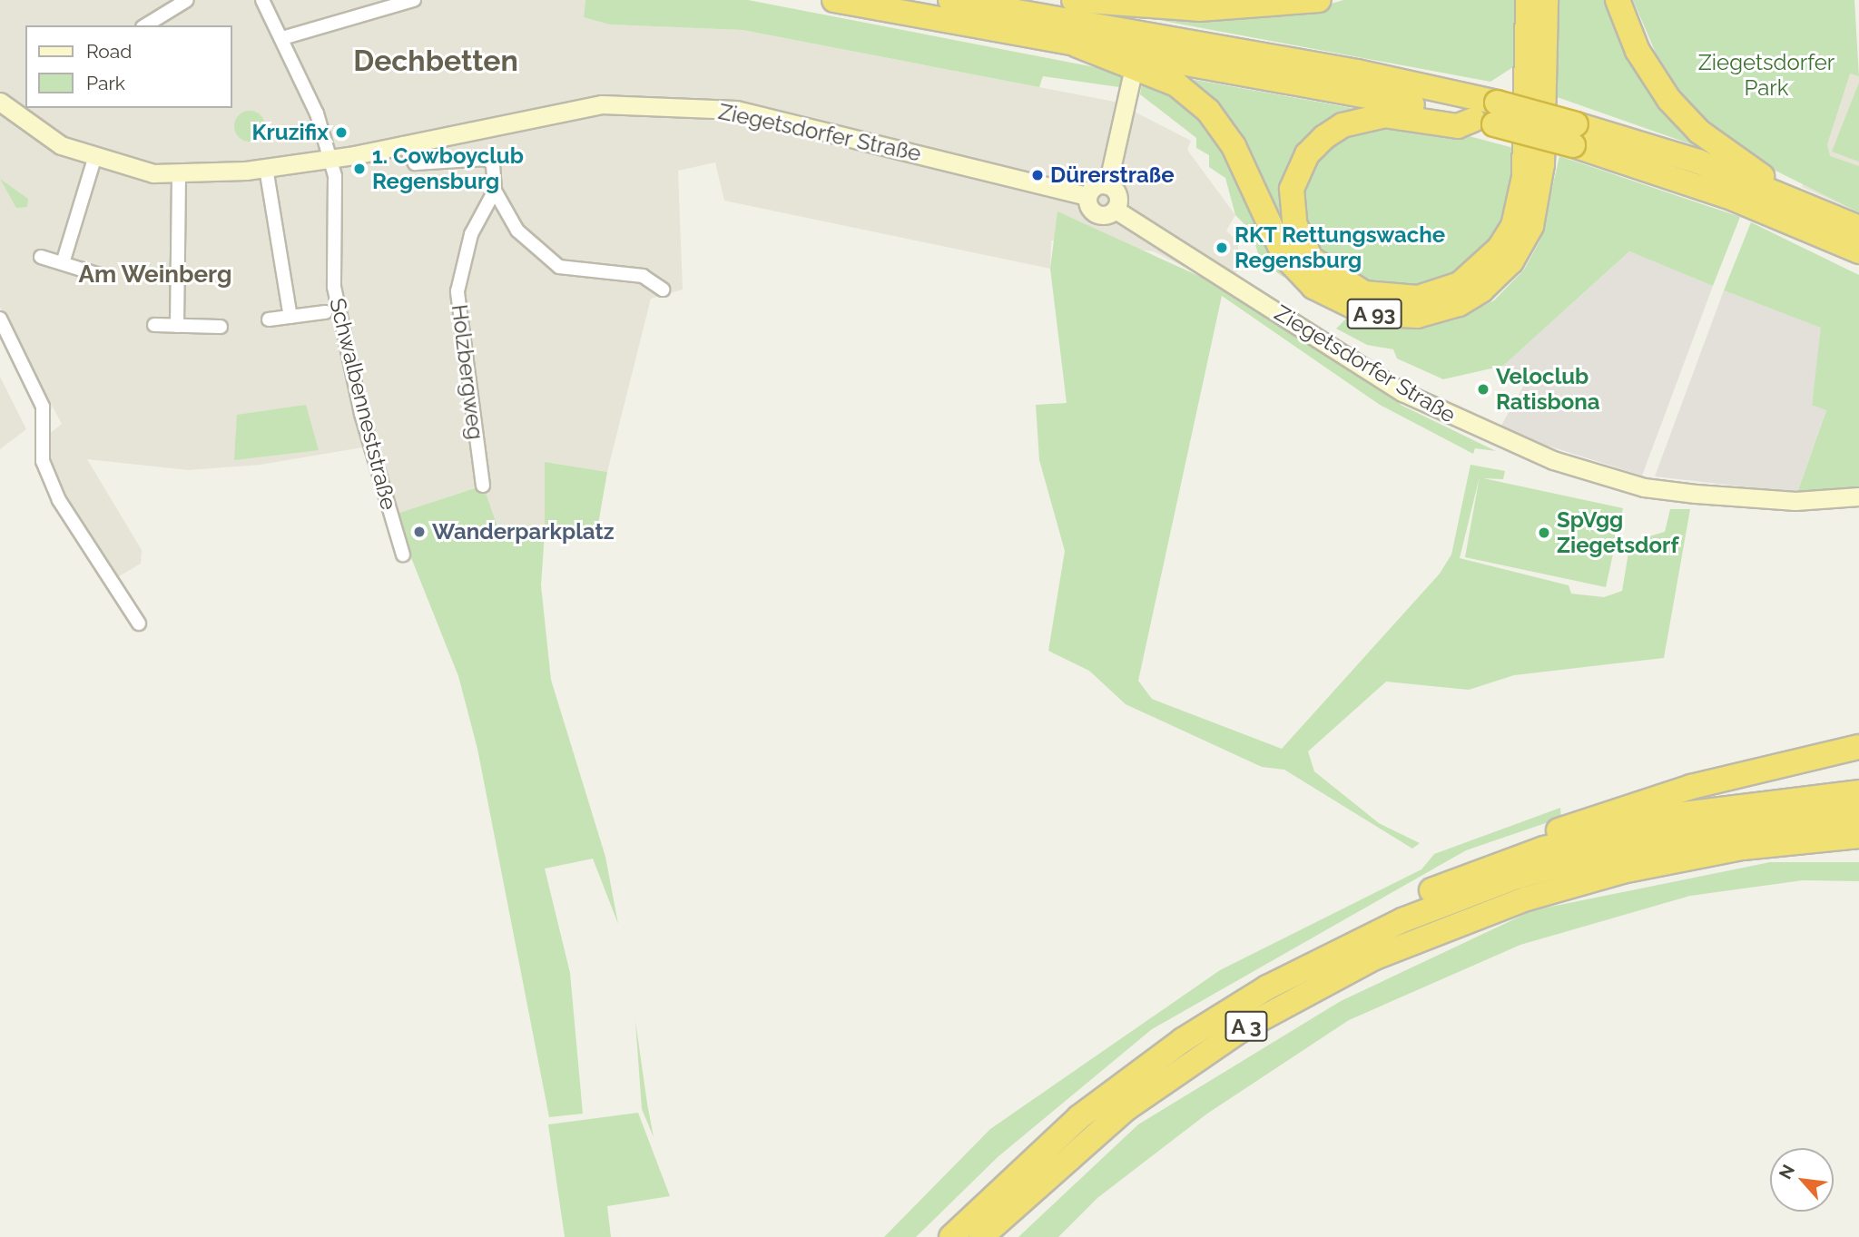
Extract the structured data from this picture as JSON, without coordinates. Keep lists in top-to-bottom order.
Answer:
{
  "streets": {
    "highway": ["A 93", "A 3"],
    "street": ["Ziegetsdorfer Straße", "Holzbergweg", "Schwalbenneststraße"]
  },
  "crossings": [
    ["Ziegetsdorfer Straße", "Schwalbenneststraße"]
  ],
  "districts": ["Dechbetten", "Am Weinberg"],
  "parks": ["Ziegetsdorfer Park"],
  "places": [
    "Kruzifix",
    "1. Cowboyclub Regensburg",
    "Dürerstraße",
    "RKT Rettungswache Regensburg",
    "Veloclub Ratisbona",
    "Wanderparkplatz",
    "SpVgg Ziegetsdorf"
  ],
  "legend": ["Road", "Park"],
  "north": "top left"
}
